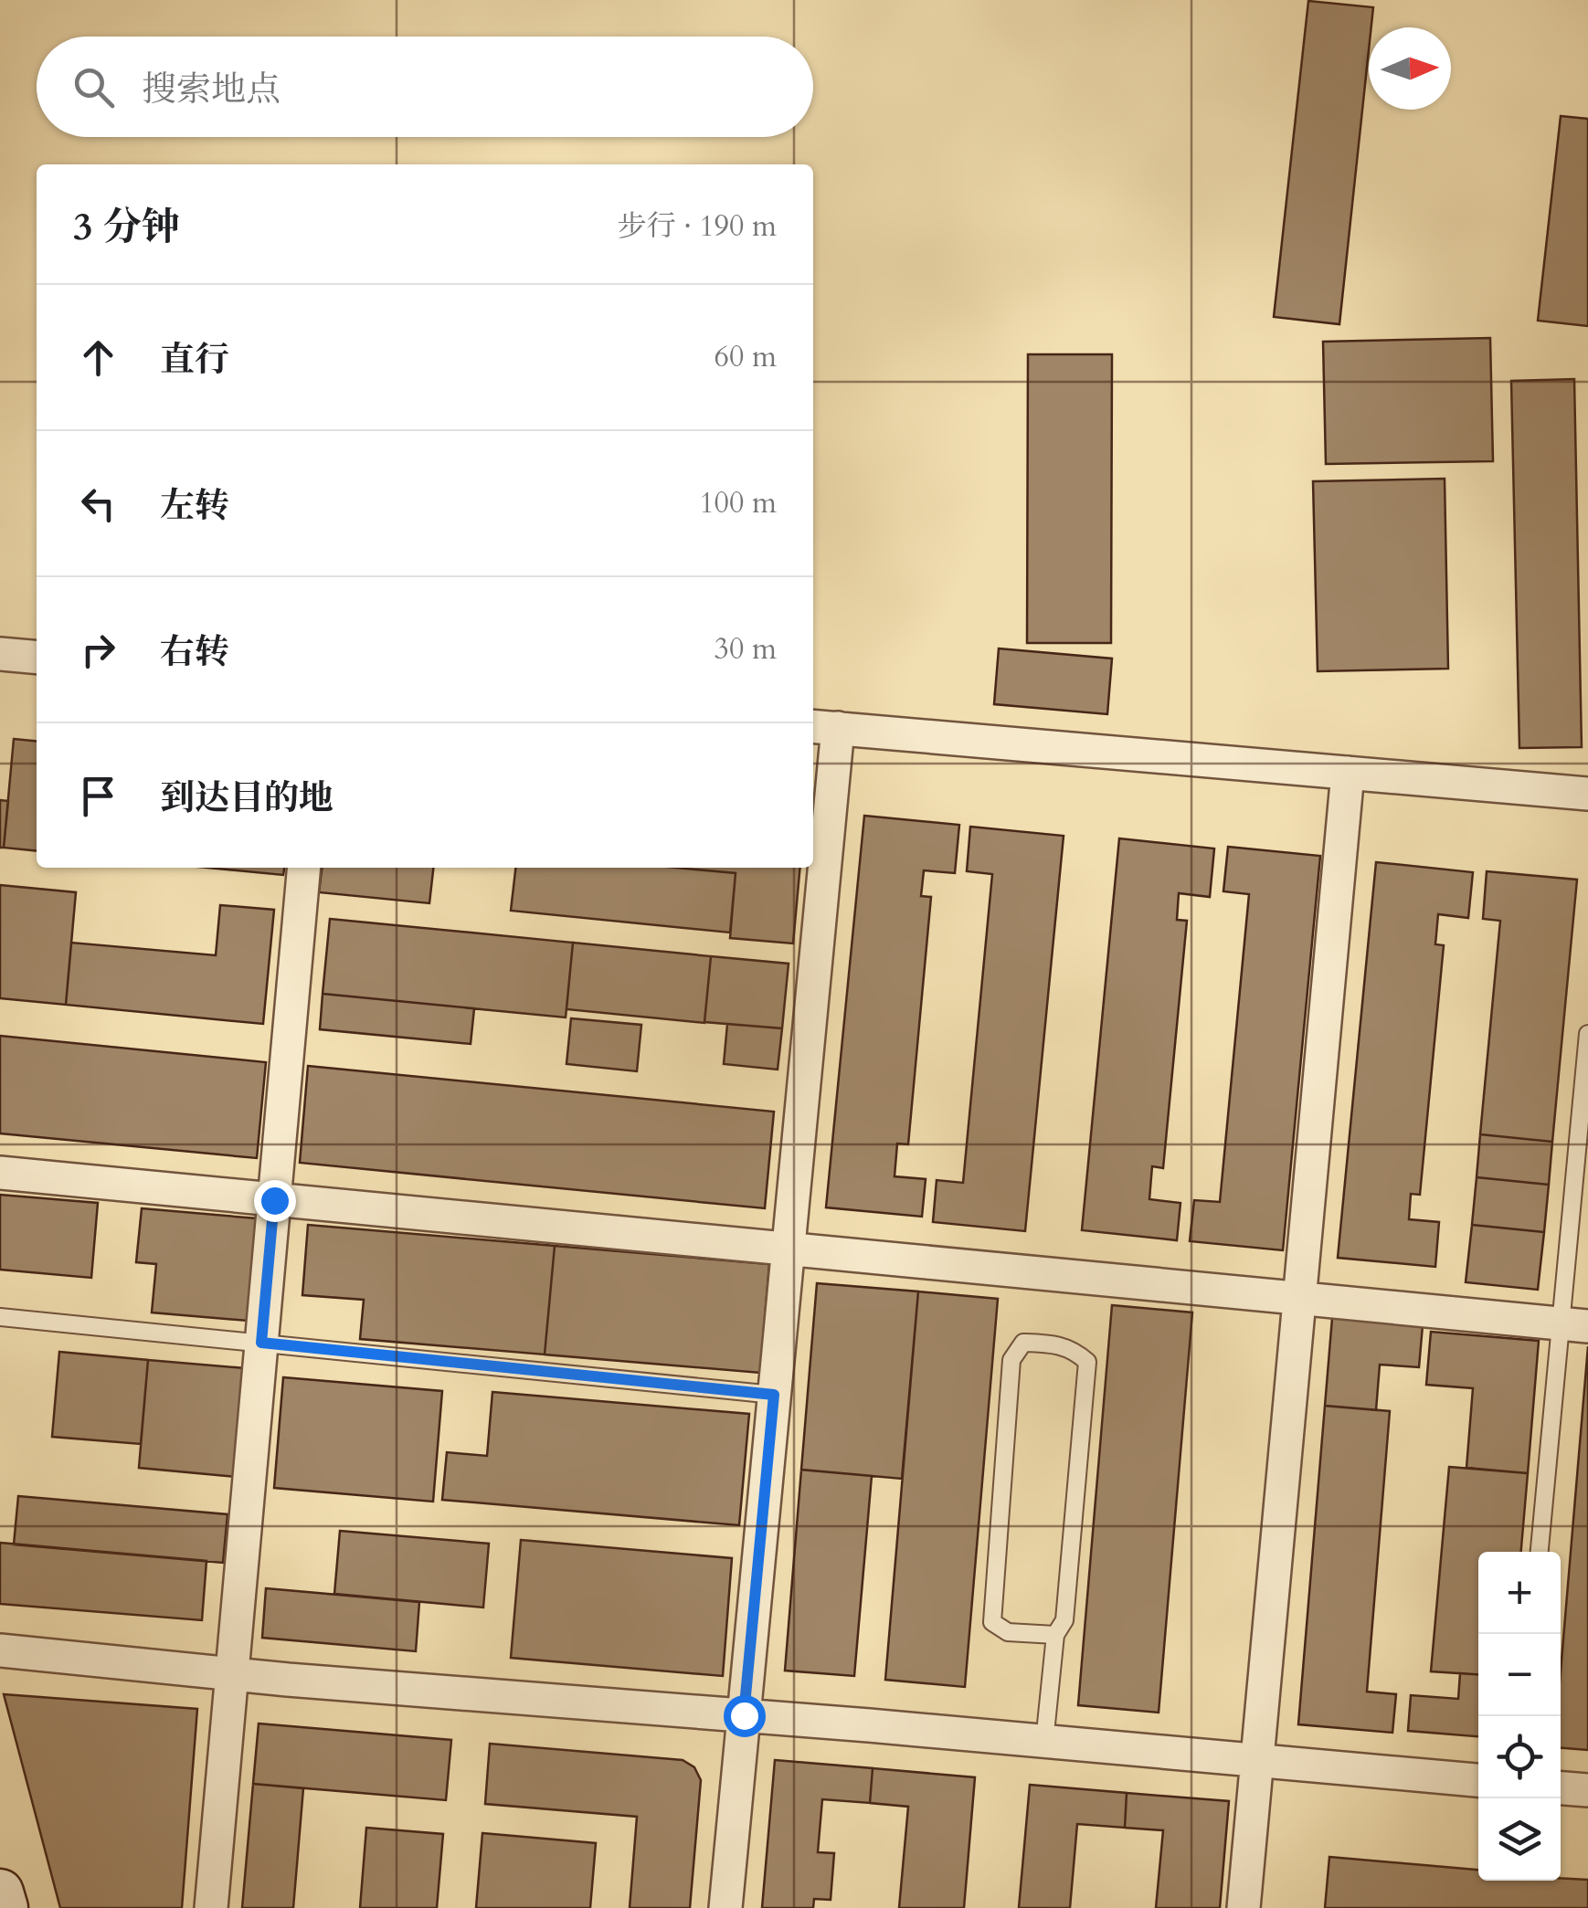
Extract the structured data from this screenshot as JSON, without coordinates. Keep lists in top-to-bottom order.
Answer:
{
  "north": "right",
  "page": {
    "search": "搜索地点",
    "heading": ["3 分钟", "步行 · 190 m"],
    "list": [
      ["直行", "60 m"],
      ["左转", "100 m"],
      ["右转", "30 m"],
      "到达目的地"
    ],
    "map_buttons": ["+", "−"]
  }
}
